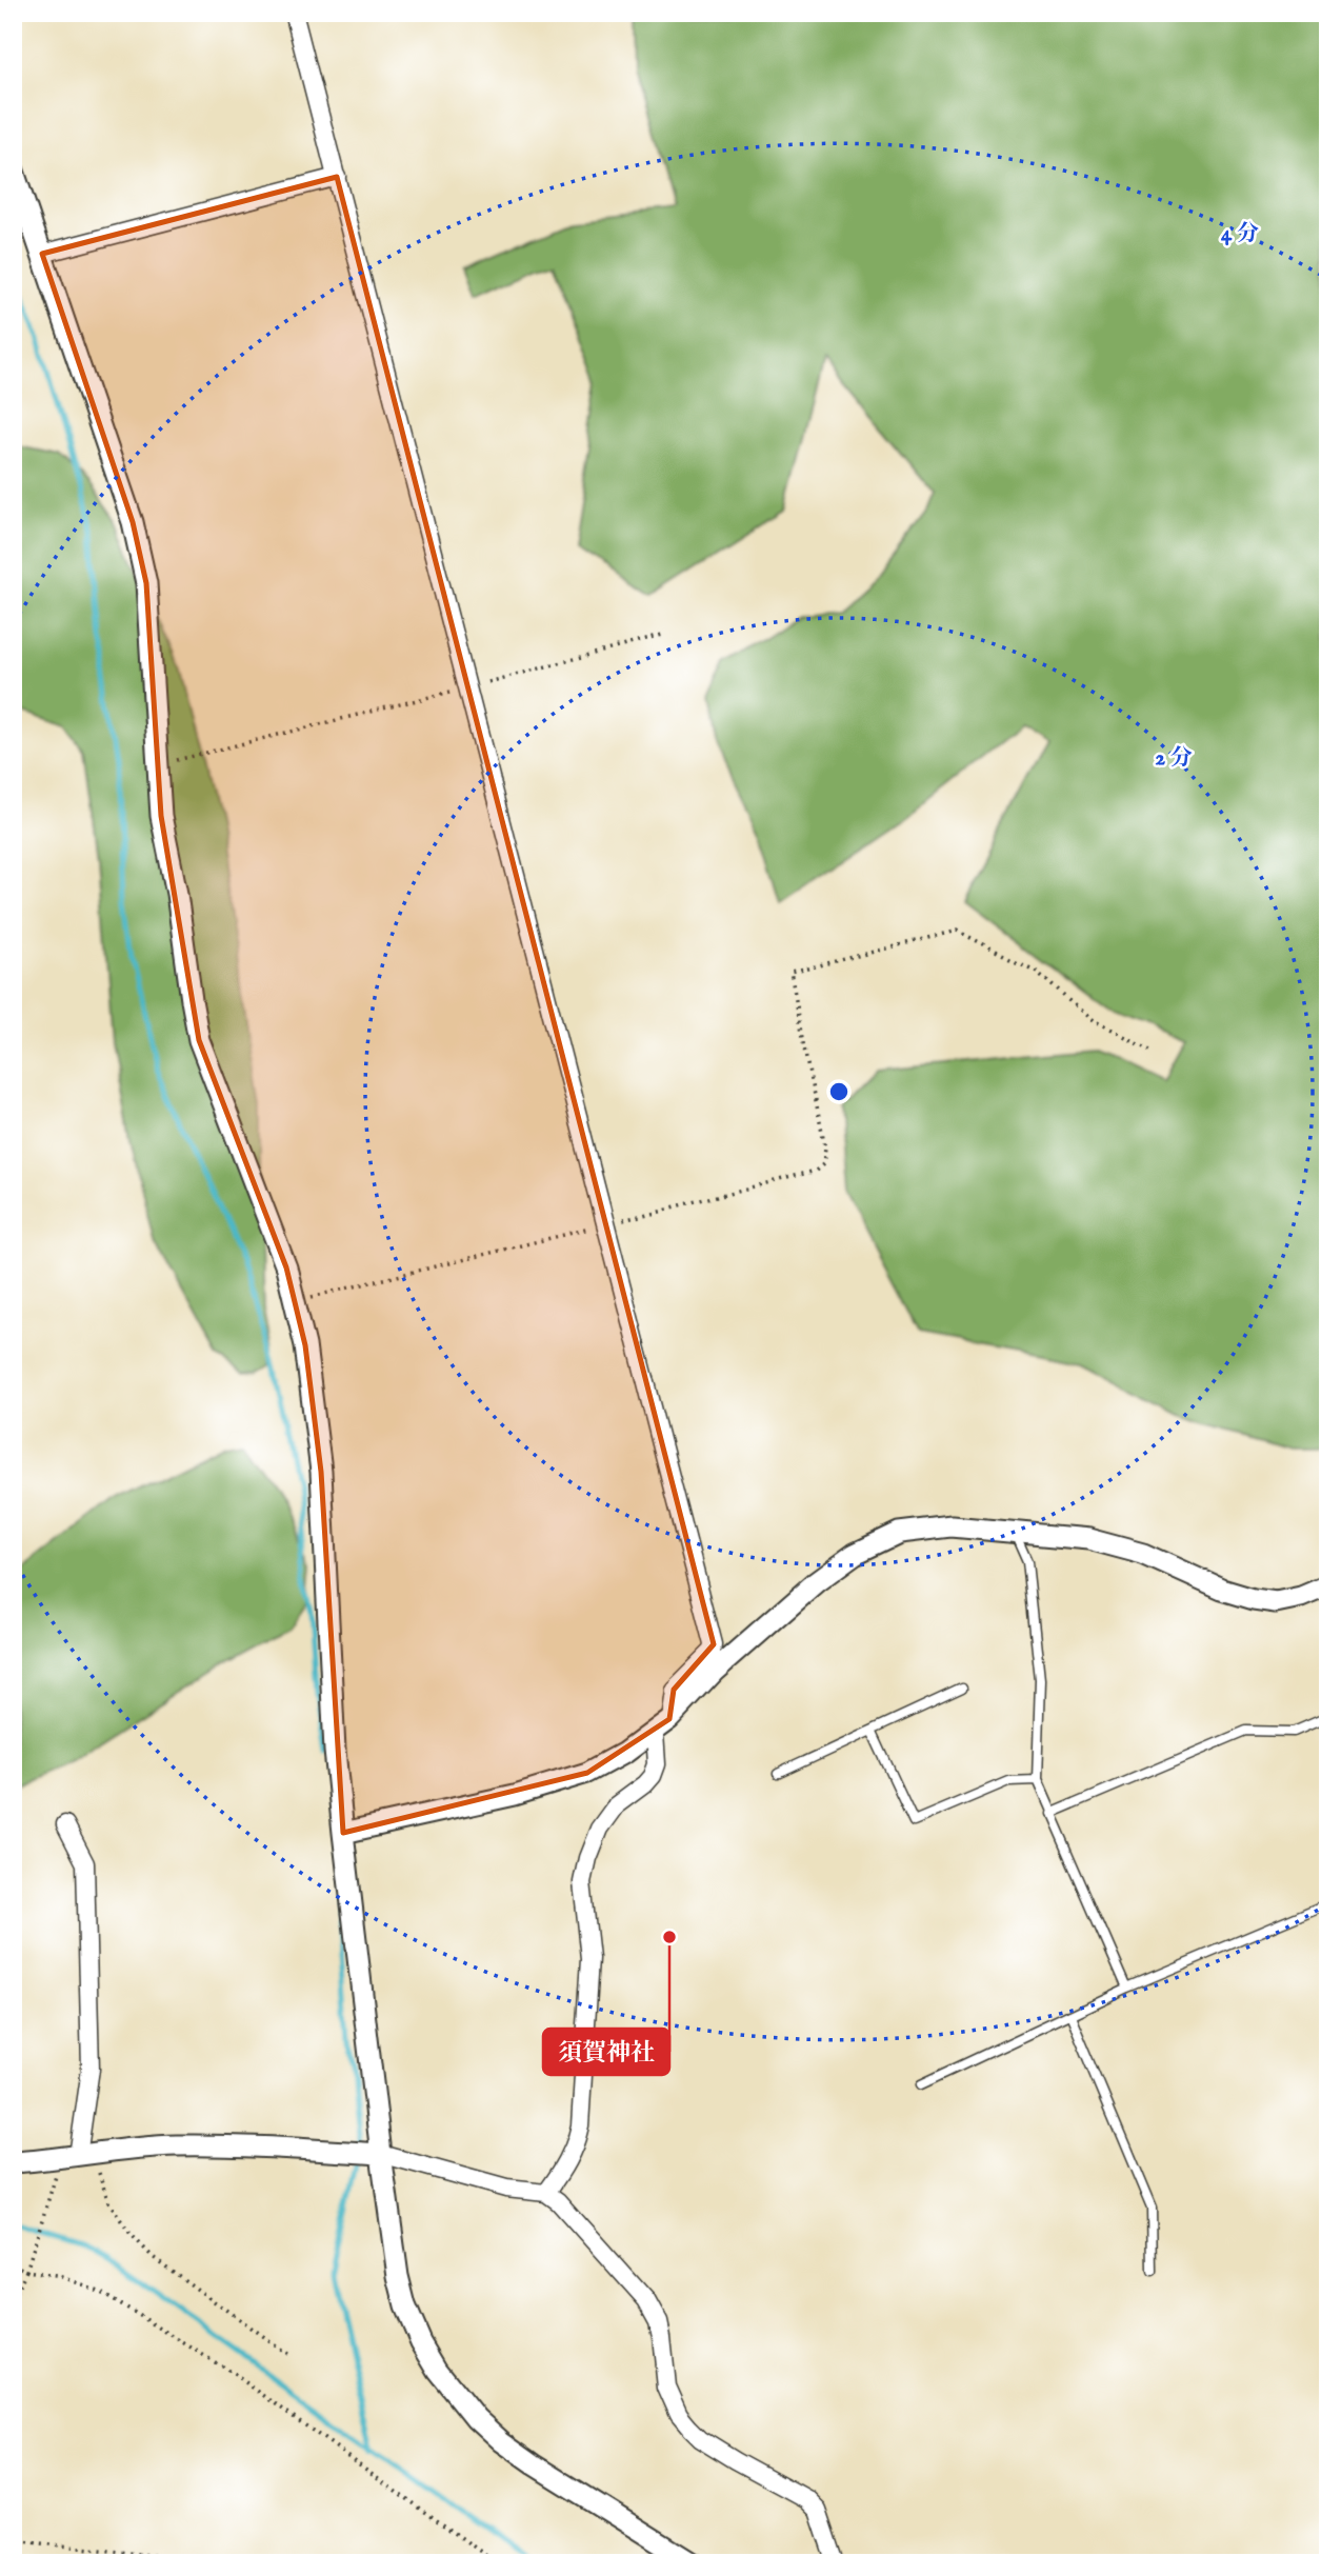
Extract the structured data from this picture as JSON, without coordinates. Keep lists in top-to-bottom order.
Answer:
{
  "places": ["須賀神社"],
  "rings": ["4 分", "2 分"]
}
